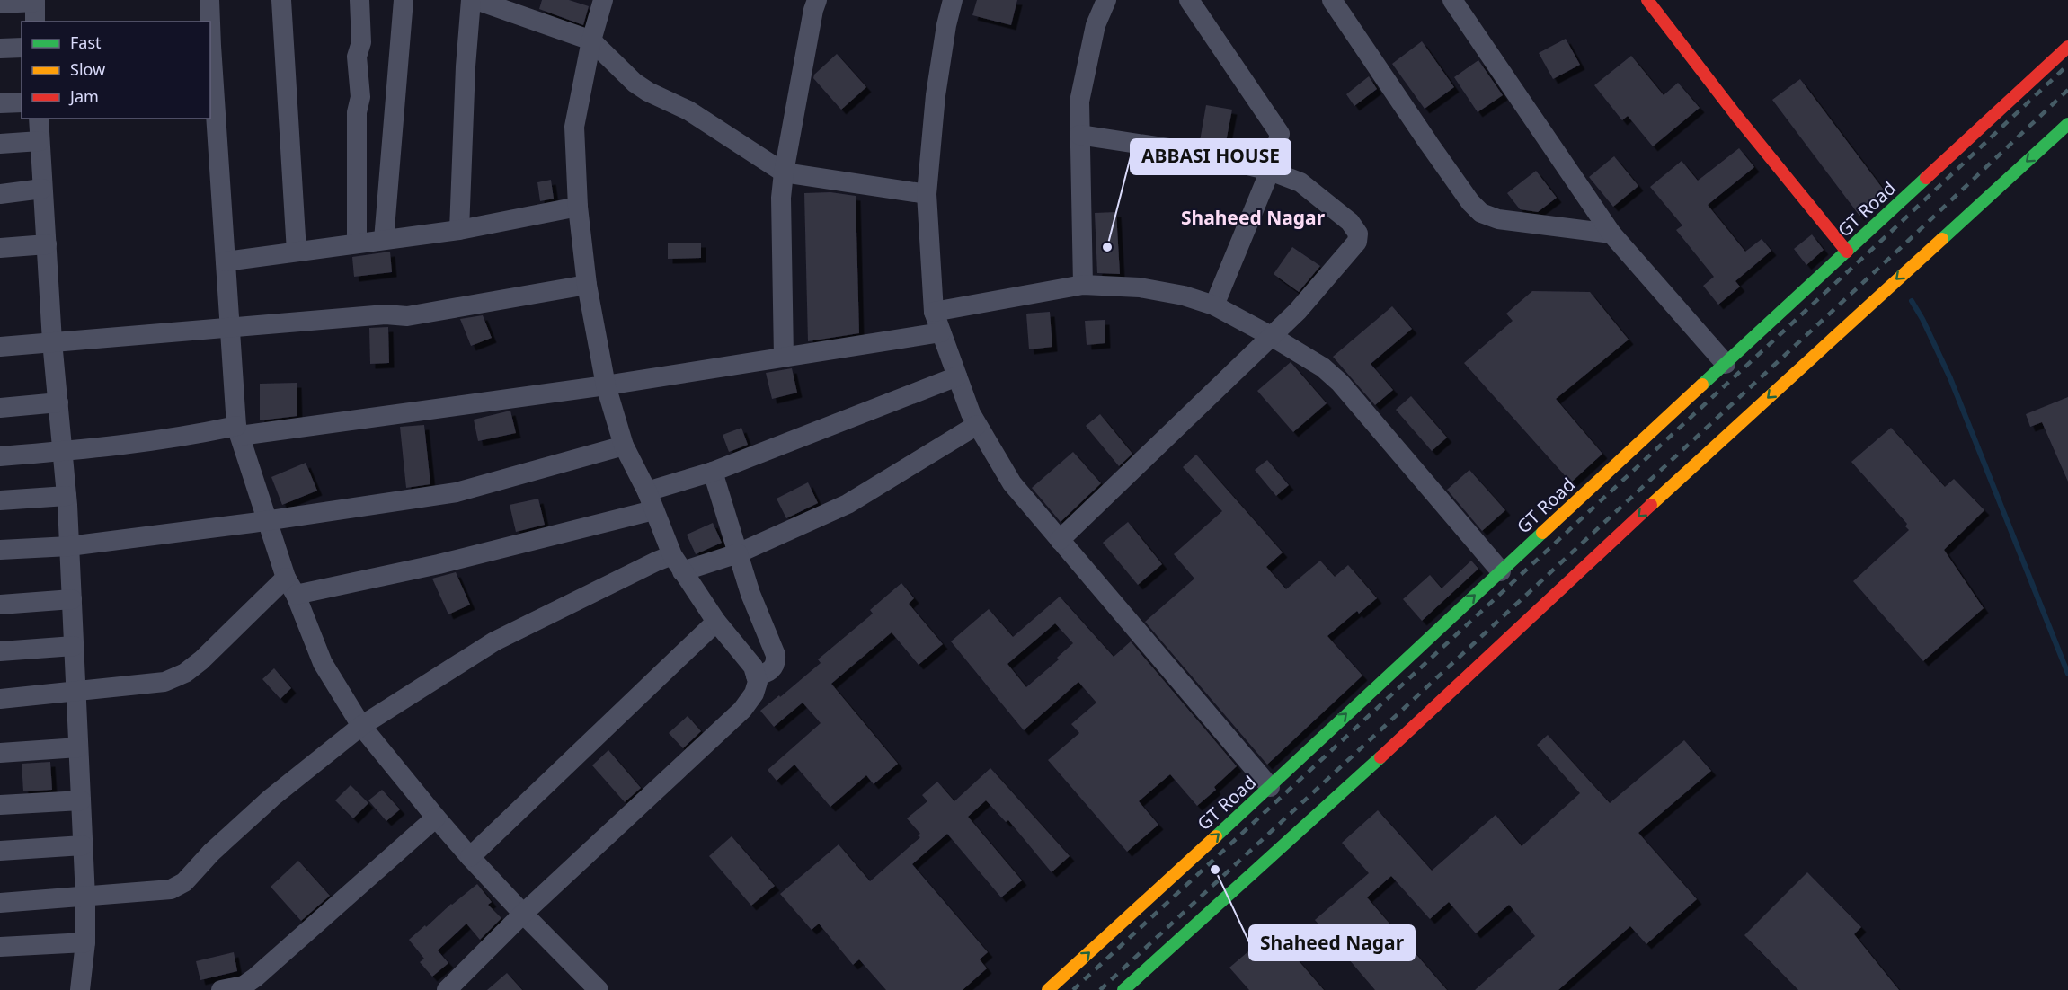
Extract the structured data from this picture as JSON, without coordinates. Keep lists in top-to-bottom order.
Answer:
{
  "streets": {
    "main road": ["GT Road"]
  },
  "districts": ["Shaheed Nagar"],
  "places": ["ABBASI HOUSE", "Shaheed Nagar"],
  "legend": ["Fast", "Slow", "Jam"]
}
